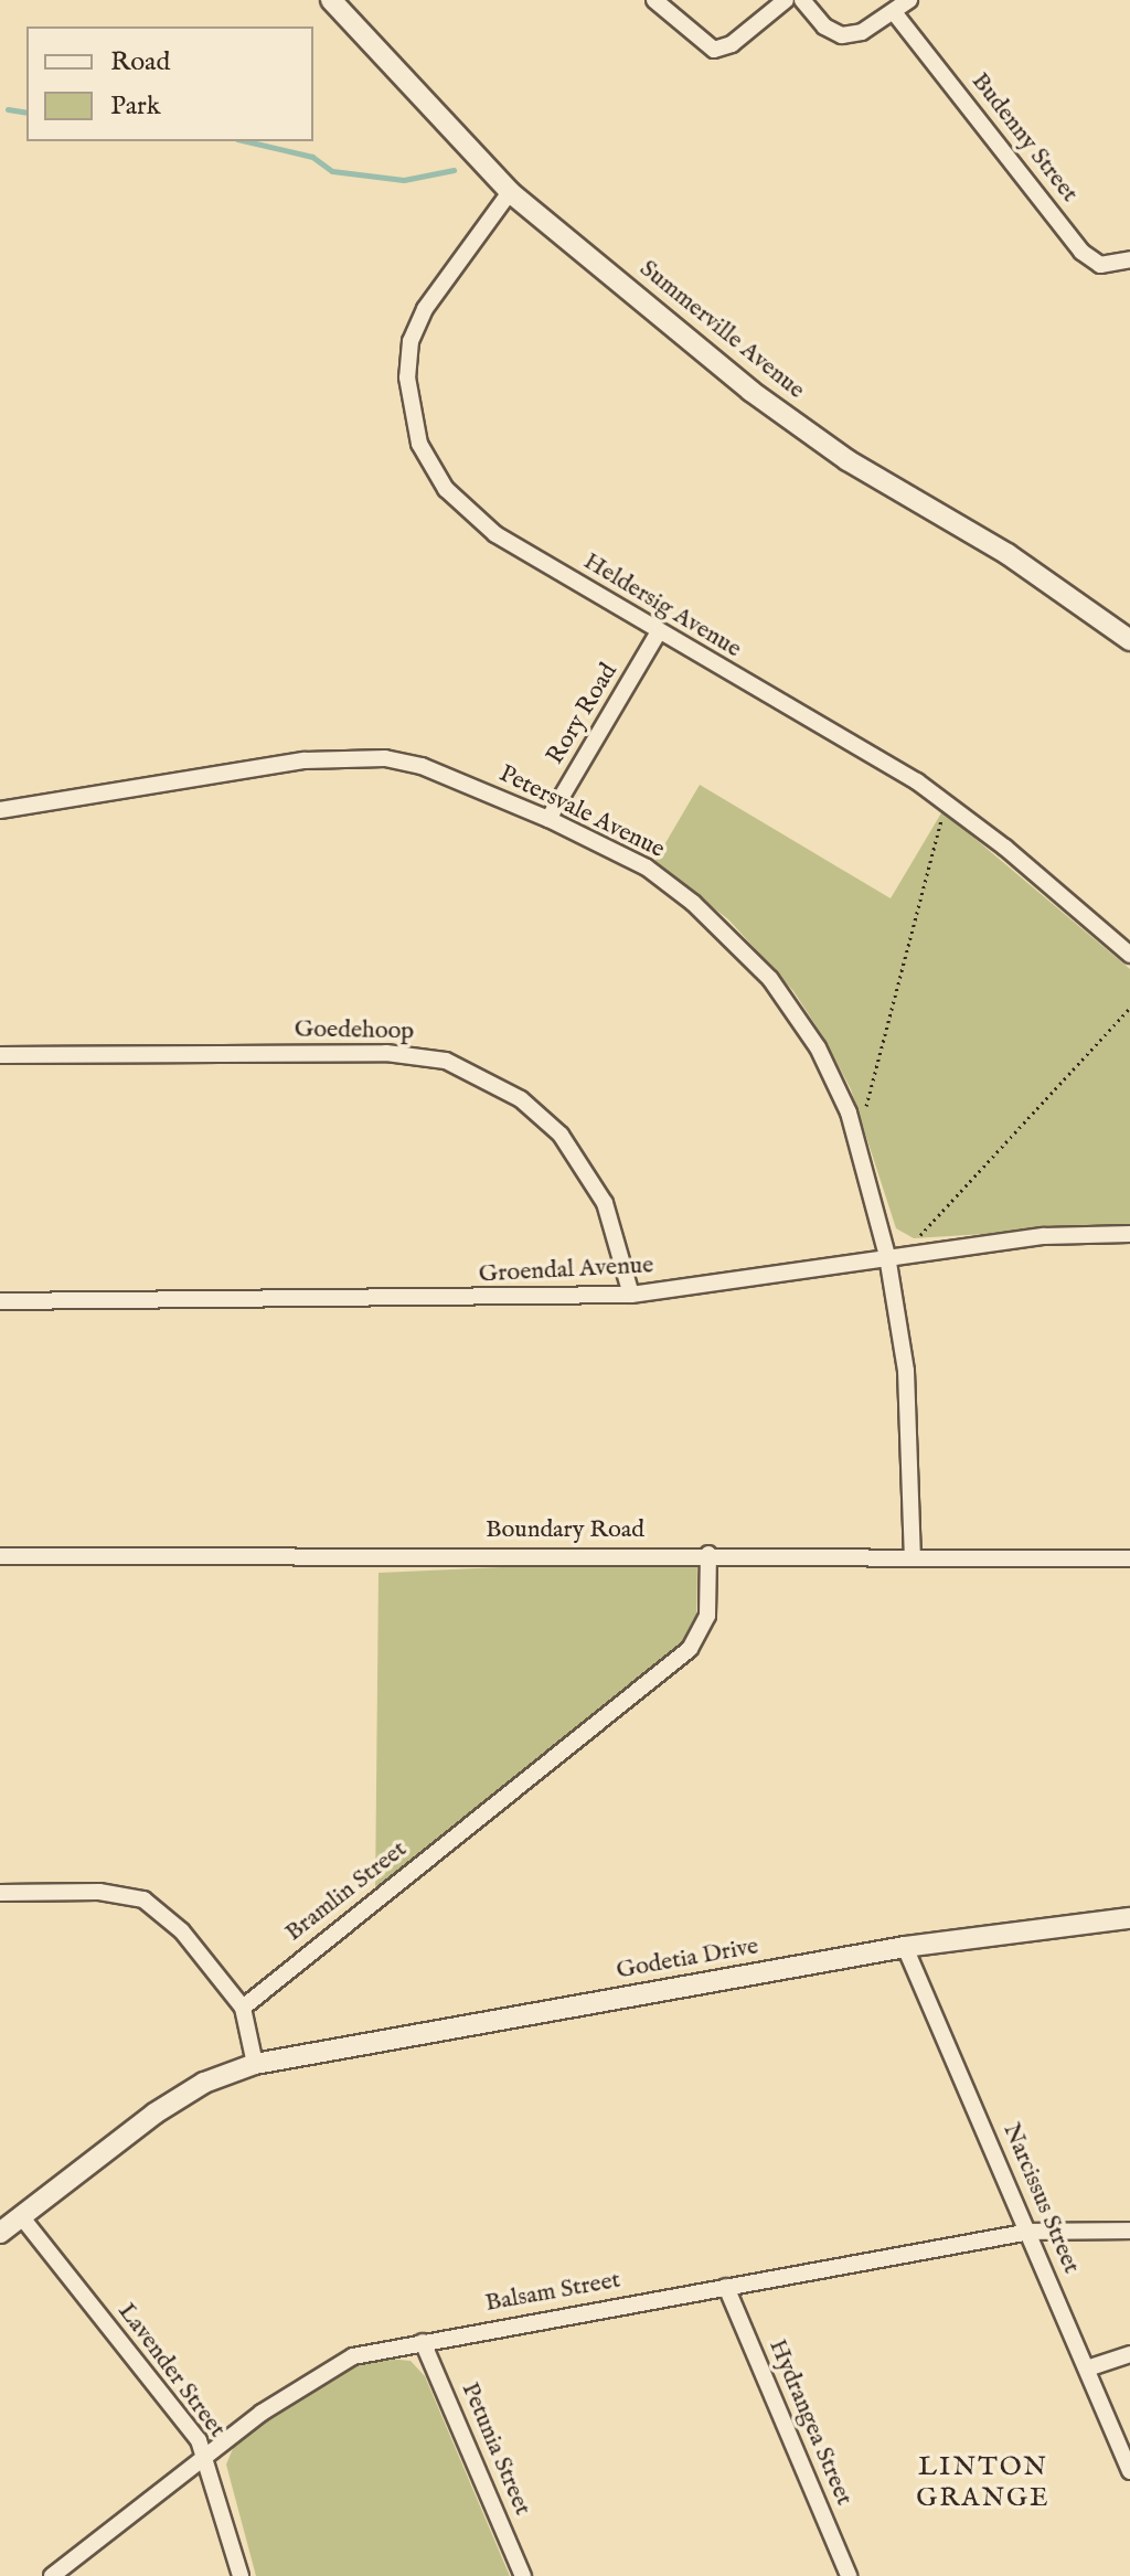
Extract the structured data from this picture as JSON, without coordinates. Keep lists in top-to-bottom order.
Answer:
{
  "streets": {
    "street": [
      "Budenny Street",
      "Summerville Avenue",
      "Heldersig Avenue",
      "Rory Road",
      "Petersvale Avenue",
      "Goedehoop",
      "Groendal Avenue",
      "Boundary Road",
      "Bramlin Street",
      "Godetia Drive",
      "Narcissus Street",
      "Balsam Street",
      "Lavender Street",
      "Hydrangea Street",
      "Petunia Street"
    ]
  },
  "crossings": [
    ["Summerville Avenue", "Heldersig Avenue"],
    ["Heldersig Avenue", "Rory Road"],
    ["Rory Road", "Petersvale Avenue"],
    ["Petersvale Avenue", "Groendal Avenue"],
    ["Petersvale Avenue", "Boundary Road"],
    ["Goedehoop", "Groendal Avenue"],
    ["Boundary Road", "Bramlin Street"],
    ["Godetia Drive", "Narcissus Street"],
    ["Narcissus Street", "Balsam Street"],
    ["Balsam Street", "Lavender Street"],
    ["Balsam Street", "Hydrangea Street"],
    ["Balsam Street", "Petunia Street"]
  ],
  "districts": ["LINTON GRANGE"],
  "legend": ["Road", "Park"]
}
